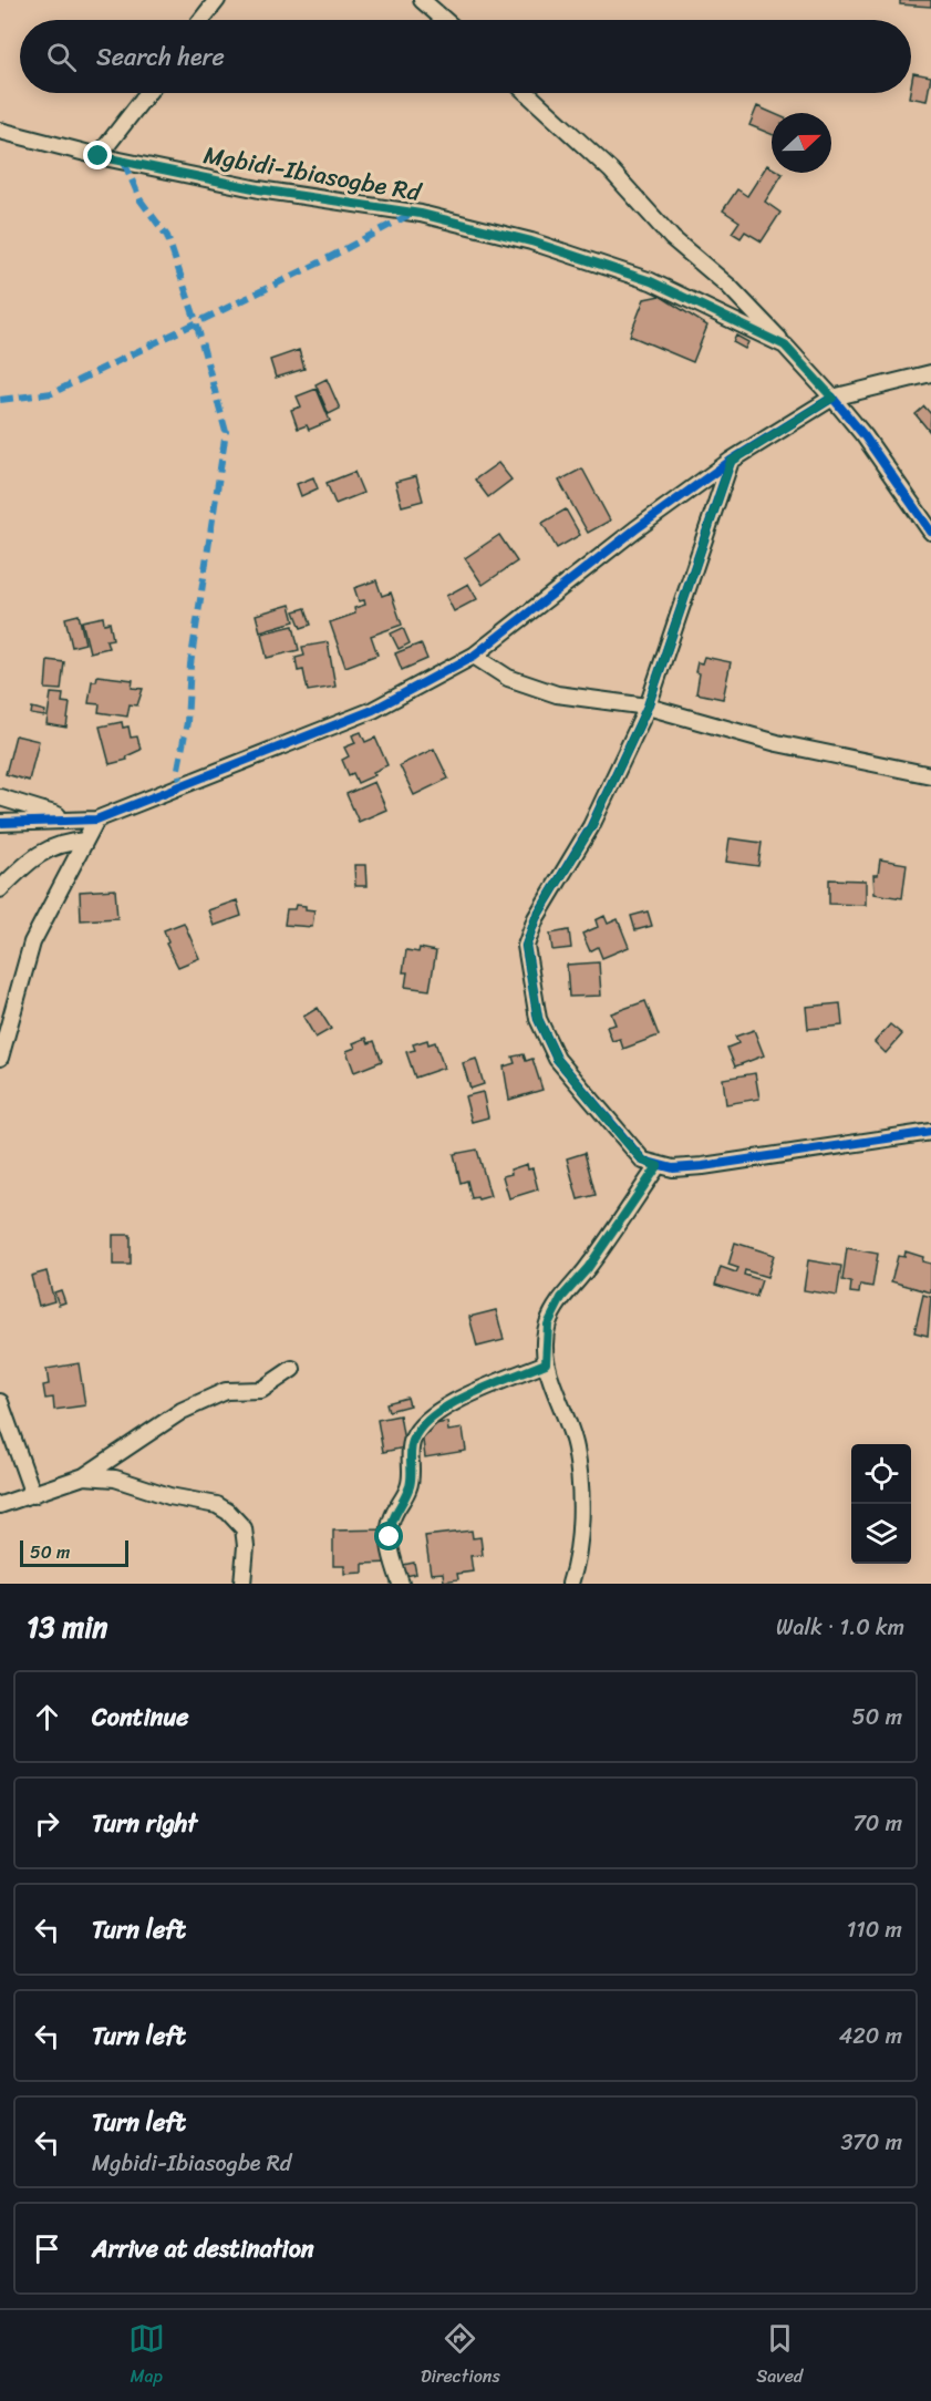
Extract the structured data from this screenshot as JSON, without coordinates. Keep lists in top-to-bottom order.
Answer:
{
  "streets": {
    "street": ["Mgbidi-Ibiasogbe Rd"]
  },
  "scale_bar": "50 m",
  "north": "right",
  "page": {
    "search": "Search here",
    "scale": "50 m",
    "heading": ["13 min", "Walk · 1.0 km"],
    "list": [
      ["Continue", "50 m"],
      ["Turn right", "70 m"],
      ["Turn left", "110 m"],
      ["Turn left", "420 m"],
      ["Turn left", "Mgbidi-Ibiasogbe Rd", "370 m"],
      "Arrive at destination"
    ],
    "nav": ["Map", "Directions", "Saved"]
  }
}
